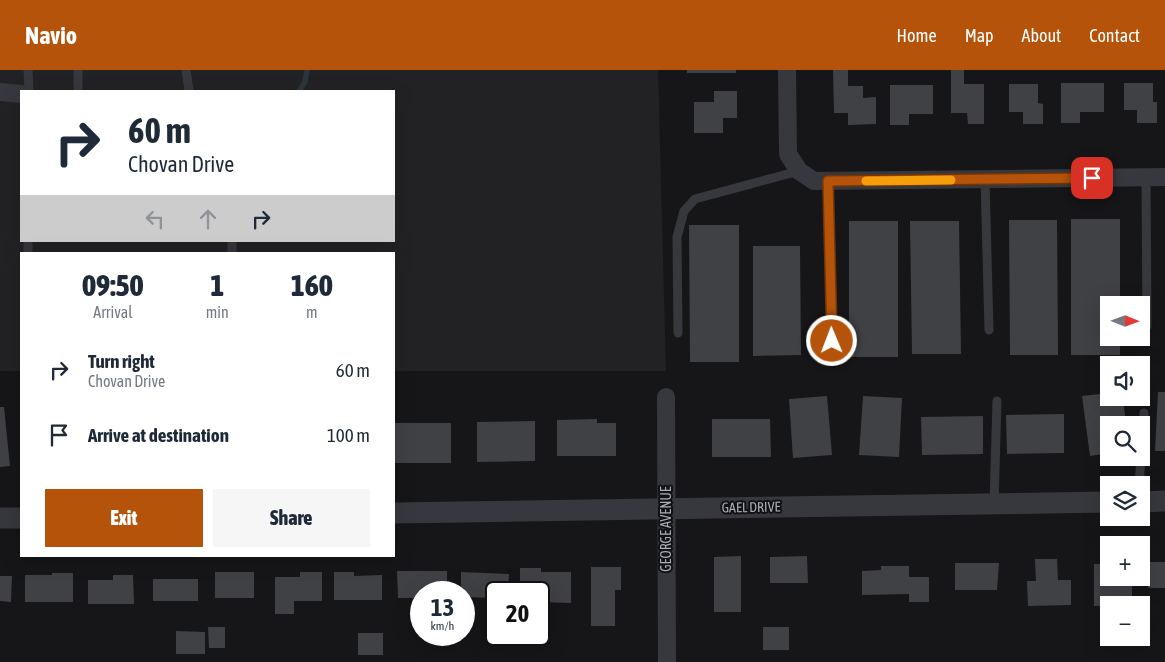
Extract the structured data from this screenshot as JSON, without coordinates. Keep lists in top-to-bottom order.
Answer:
{
  "streets": {
    "street": ["GAEL DRIVE", "GEORGE AVENUE"]
  },
  "crossings": [
    ["GAEL DRIVE", "GEORGE AVENUE"]
  ],
  "north": "right",
  "page": {
    "header": "Navio",
    "nav": [
      "Home",
      "Map",
      "About",
      "Contact"
    ],
    "turn": ["60 m", "Chovan Drive"],
    "eta": [
      "09:50",
      "Arrival",
      "1",
      "min",
      "160",
      "m"
    ],
    "map_buttons": ["+", "−"],
    "list": [
      {
        "name": "Turn right",
        "note": "Chovan Drive",
        "value": "60 m"
      },
      {
        "name": "Arrive at destination",
        "value": "100 m"
      }
    ],
    "buttons": ["Exit", "Share"],
    "speed": "13 km/h",
    "limit": "20"
  }
}
